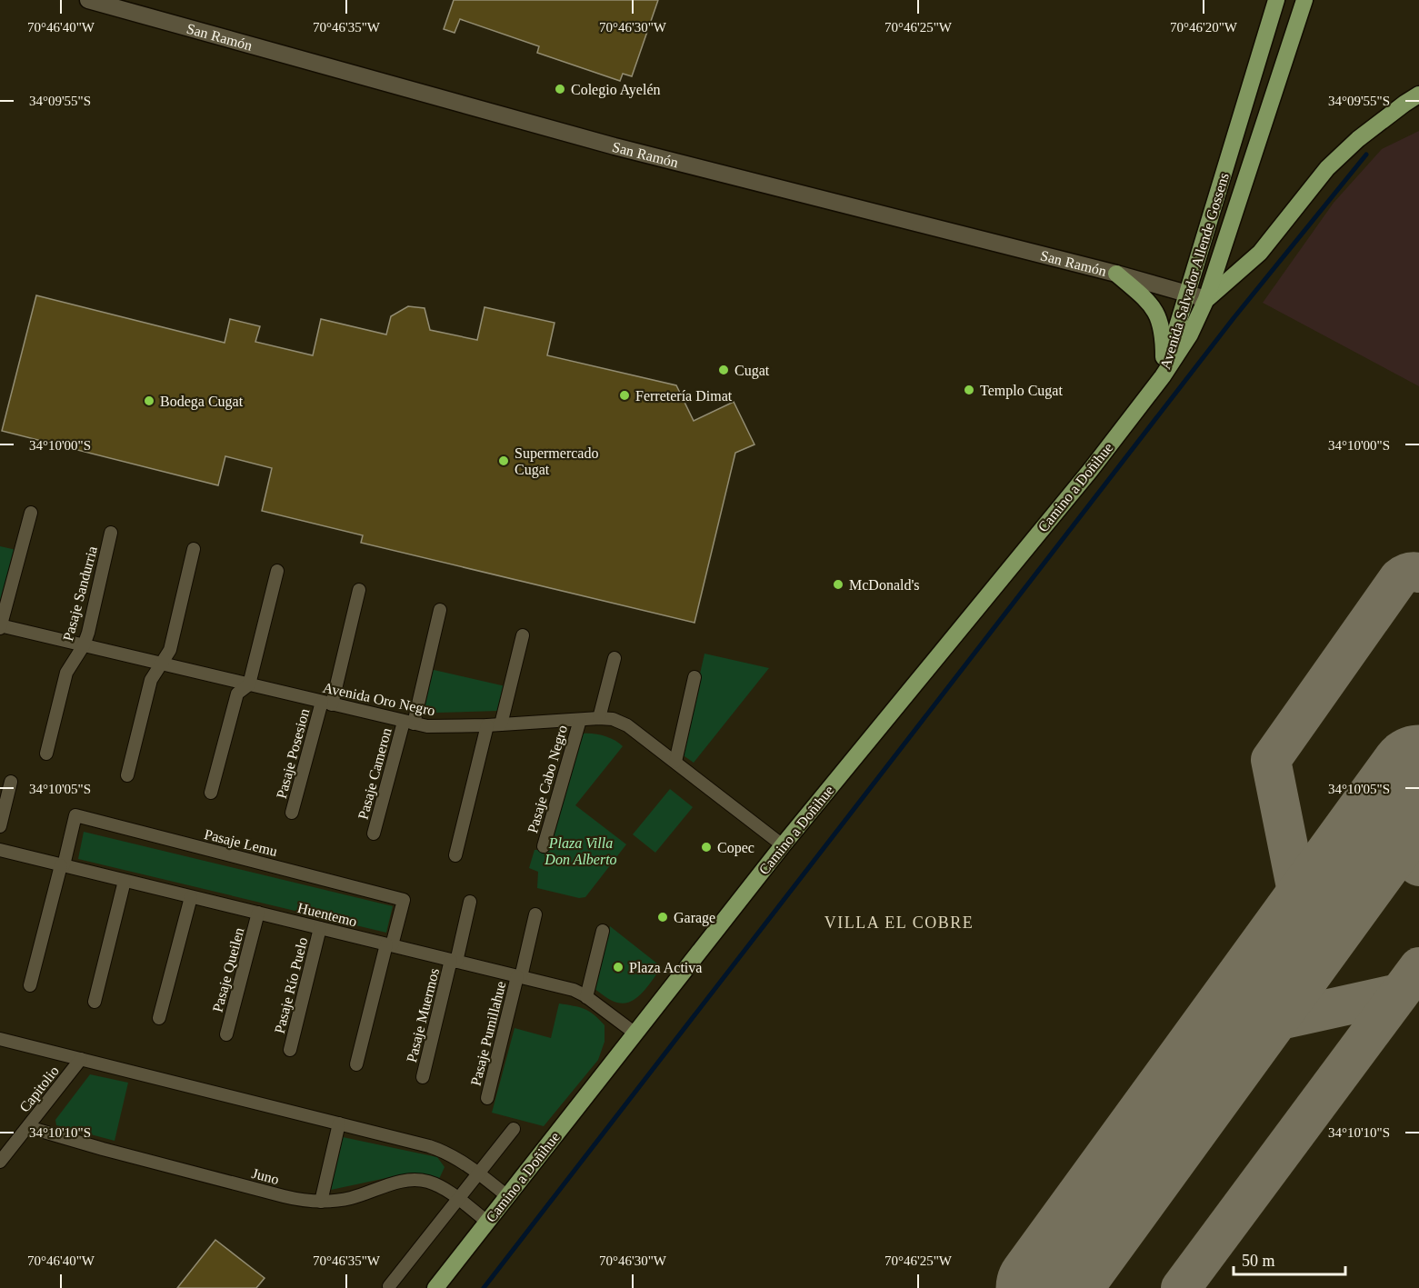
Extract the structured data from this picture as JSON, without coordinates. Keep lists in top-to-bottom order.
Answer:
{
  "streets": {
    "main road": ["Avenida Salvador Allende Gossens", "Camino a Doñihue"],
    "street": [
      "San Ramón",
      "Pasaje Sandurria",
      "Avenida Oro Negro",
      "Pasaje Posesion",
      "Pasaje Cameron",
      "Pasaje Cabo Negro",
      "Pasaje Lemu",
      "Huentemo",
      "Pasaje Queilen",
      "Pasaje Río Puelo",
      "Pasaje Muermos",
      "Pasaje Pumillahue",
      "Capitolio",
      "Juno"
    ]
  },
  "crossings": [
    ["San Ramón", "Avenida Salvador Allende Gossens"],
    ["Avenida Salvador Allende Gossens", "Camino a Doñihue"],
    ["Camino a Doñihue", "Avenida Oro Negro"],
    ["Camino a Doñihue", "Huentemo"],
    ["Camino a Doñihue", "Juno"],
    ["Pasaje Sandurria", "Avenida Oro Negro"],
    ["Avenida Oro Negro", "Pasaje Posesion"],
    ["Avenida Oro Negro", "Pasaje Cameron"],
    ["Avenida Oro Negro", "Pasaje Cabo Negro"],
    ["Pasaje Lemu", "Huentemo"],
    ["Huentemo", "Pasaje Queilen"],
    ["Huentemo", "Pasaje Río Puelo"],
    ["Huentemo", "Pasaje Muermos"],
    ["Huentemo", "Pasaje Pumillahue"],
    ["Capitolio", "Juno"]
  ],
  "districts": ["VILLA EL COBRE"],
  "parks": ["Plaza Villa Don Alberto"],
  "places": [
    "Colegio Ayelén",
    "Cugat",
    "Templo Cugat",
    "Ferretería Dimat",
    "Bodega Cugat",
    "Supermercado Cugat",
    "McDonald's",
    "Copec",
    "Garage",
    "Plaza Activa"
  ],
  "scale_bar": "50 m",
  "coordinates": [
    "70°46'40\"W",
    "70°46'35\"W",
    "70°46'30\"W",
    "70°46'25\"W",
    "70°46'20\"W",
    "34°09'55\"S",
    "34°10'00\"S",
    "34°10'05\"S",
    "34°10'10\"S"
  ]
}
